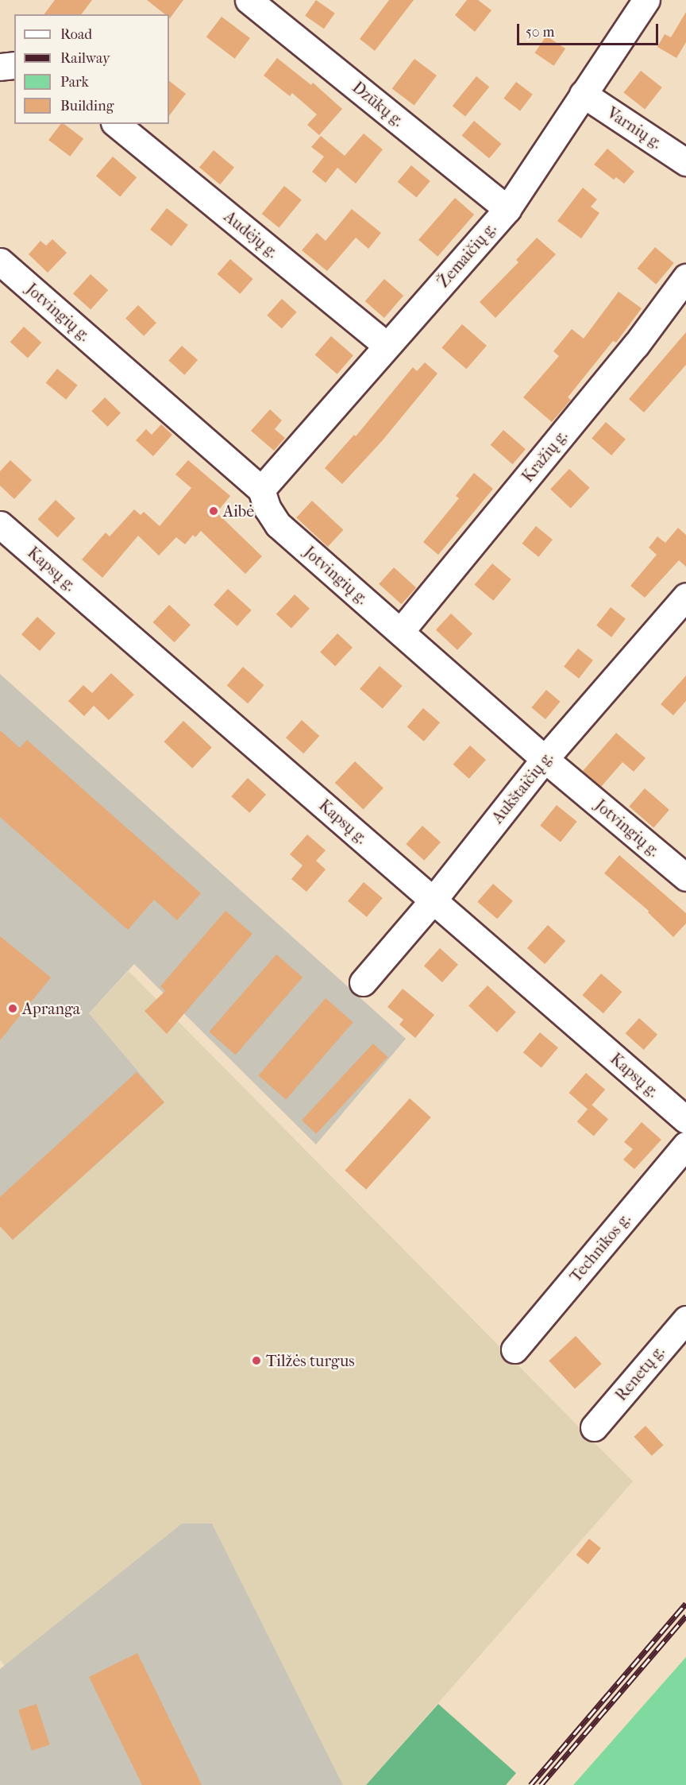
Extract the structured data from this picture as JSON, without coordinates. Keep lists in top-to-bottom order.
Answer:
{
  "streets": {
    "street": [
      "Dzūkų g.",
      "Varnių g.",
      "Audėjų g.",
      "Žemaičių g.",
      "Jotvingių g.",
      "Kražių g.",
      "Kapsų g.",
      "Aukštaičių g.",
      "Technikos g.",
      "Renetų g."
    ]
  },
  "crossings": [
    ["Dzūkų g.", "Žemaičių g."],
    ["Varnių g.", "Žemaičių g."],
    ["Audėjų g.", "Žemaičių g."],
    ["Žemaičių g.", "Jotvingių g."],
    ["Jotvingių g.", "Kražių g."],
    ["Jotvingių g.", "Aukštaičių g."],
    ["Kapsų g.", "Aukštaičių g."]
  ],
  "places": ["Aibė", "Apranga", "Tilžės turgus"],
  "legend": [
    "Road",
    "Railway",
    "Park",
    "Building"
  ],
  "scale_bar": "50 m"
}
